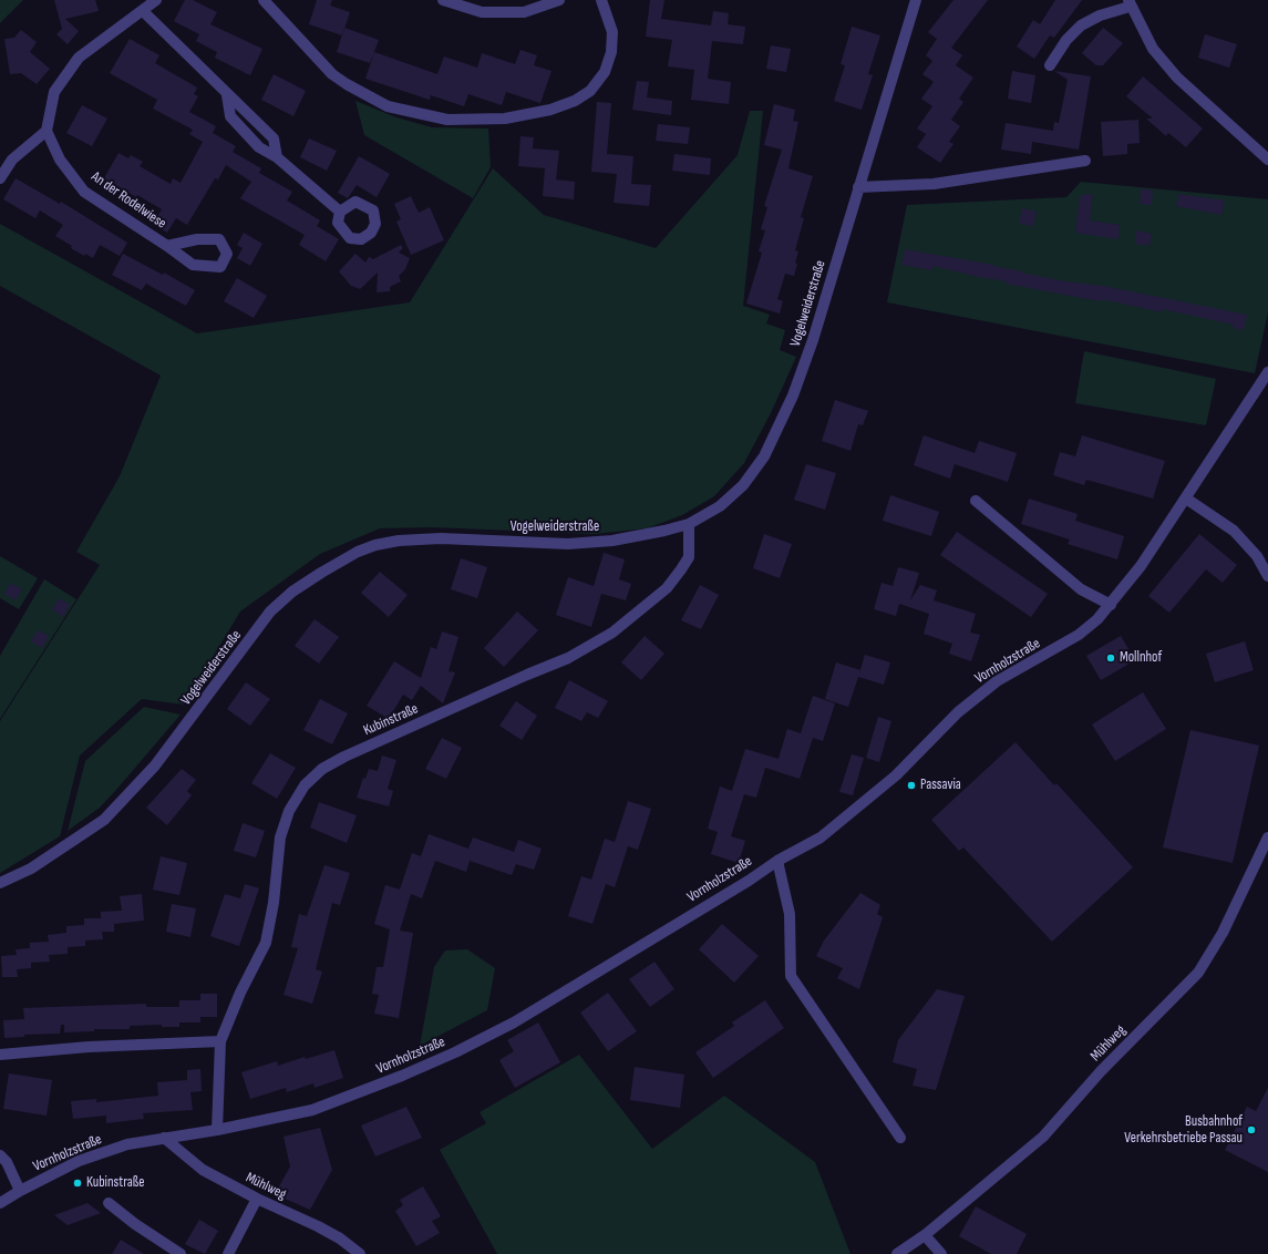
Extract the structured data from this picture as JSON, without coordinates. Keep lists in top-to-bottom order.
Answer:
{
  "streets": {
    "street": [
      "An der Rodelwiese",
      "Vogelweiderstraße",
      "Vornholzstraße",
      "Kubinstraße",
      "Mühlweg"
    ]
  },
  "crossings": [
    ["Vogelweiderstraße", "Kubinstraße"],
    ["Vornholzstraße", "Kubinstraße"],
    ["Vornholzstraße", "Mühlweg"]
  ],
  "places": [
    "Mollnhof",
    "Passavia",
    "Busbahnhof Verkehrsbetriebe Passau",
    "Kubinstraße"
  ]
}
